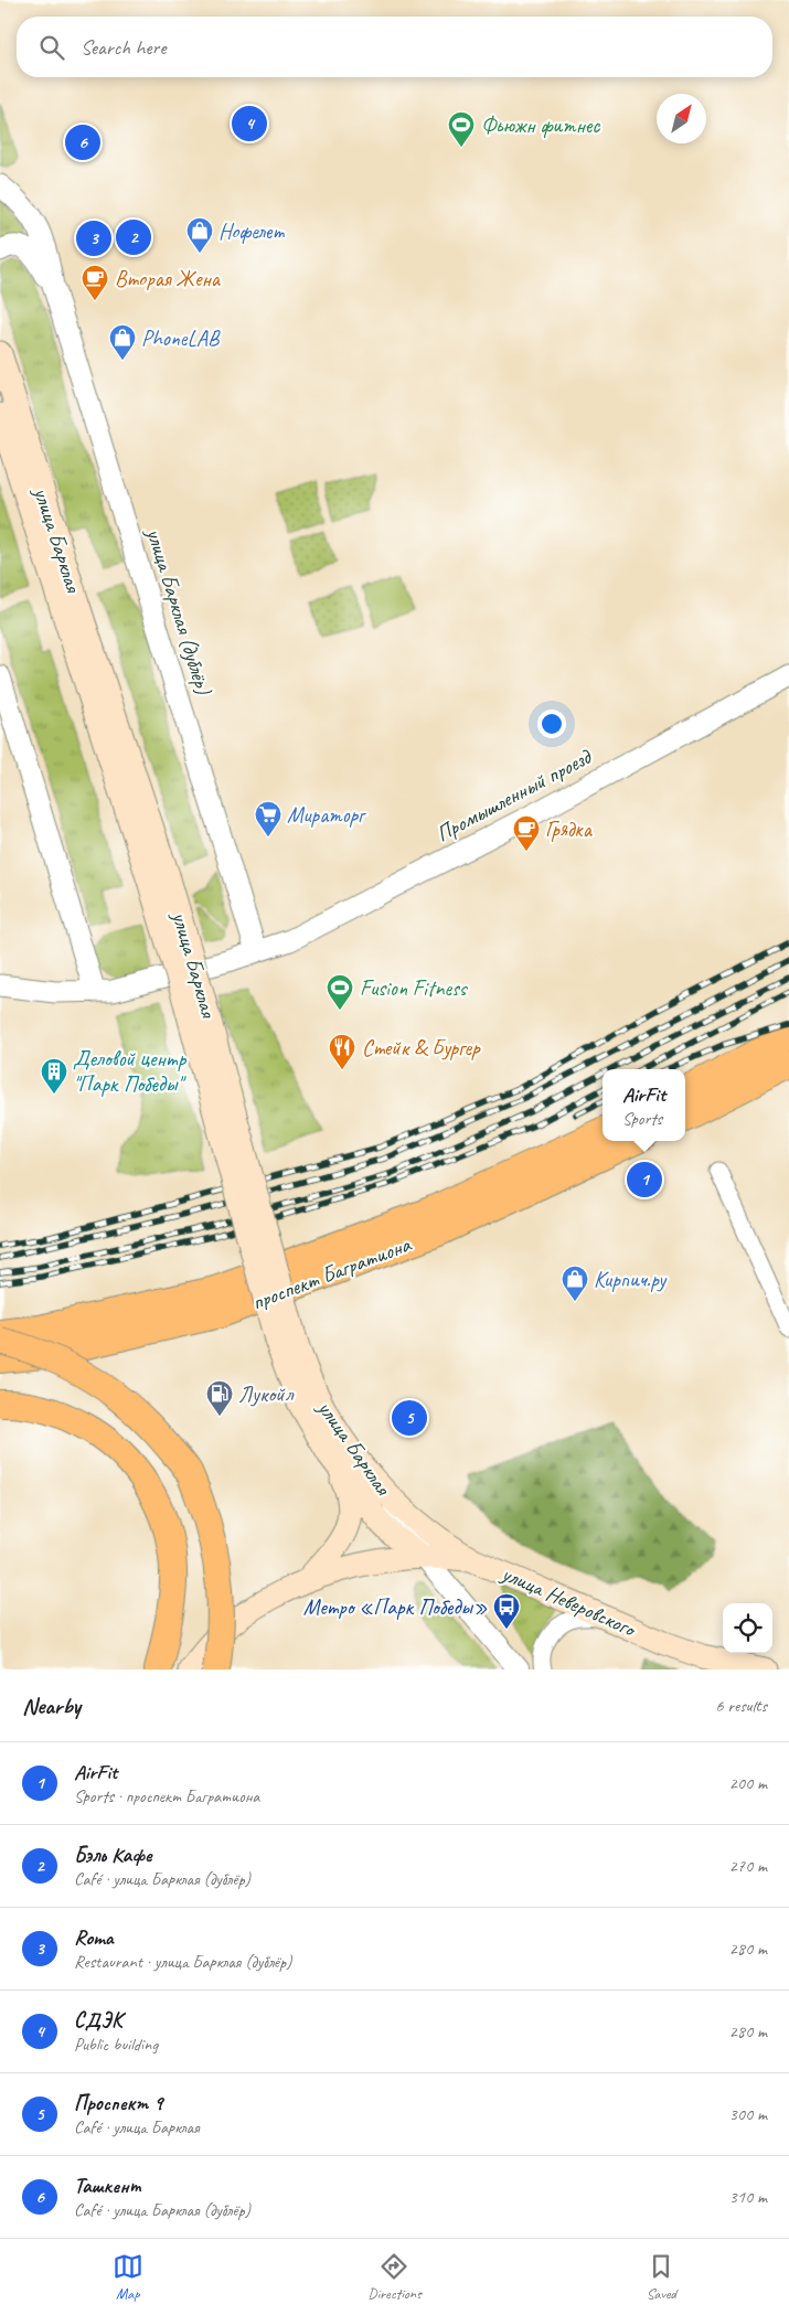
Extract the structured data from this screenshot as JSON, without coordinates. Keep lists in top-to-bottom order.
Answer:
{
  "streets": {
    "main road": ["улица Барклая", "проспект Багратиона", "улица Неверовского"],
    "street": ["улица Барклая (дублёр)", "Промышленный проезд"]
  },
  "crossings": [
    ["улица Барклая", "улица Неверовского"],
    ["улица Барклая (дублёр)", "Промышленный проезд"]
  ],
  "places": {
    "sports": ["Фьюжн фитнес", "Fusion Fitness"],
    "shop": ["Нофелет", "PhoneLAB", "Кирпич.ру"],
    "cafe": ["Вторая Жена", "Грядка"],
    "supermarket": ["Мираторг"],
    "restaurant": ["Стейк & Бургер"],
    "building": ["Деловой центр \"Парк Победы\""],
    "fuel station": ["Лукойл"],
    "bus stop": ["Метро «Парк Победы»"]
  },
  "north": "top right",
  "page": {
    "search": "Search here",
    "pins": [
      "4",
      "6",
      "2",
      "3",
      "1",
      "5"
    ],
    "popup": ["AirFit", "Sports"],
    "heading": ["Nearby", "6 results"],
    "list": [
      {
        "mark": "1",
        "name": "AirFit",
        "note": "Sports · проспект Багратиона",
        "value": "200 m"
      },
      {
        "mark": "2",
        "name": "Бэль Кафе",
        "note": "Café · улица Барклая (дублёр)",
        "value": "270 m"
      },
      {
        "mark": "3",
        "name": "Roma",
        "note": "Restaurant · улица Барклая (дублёр)",
        "value": "280 m"
      },
      {
        "mark": "4",
        "name": "СДЭК",
        "note": "Public building",
        "value": "280 m"
      },
      {
        "mark": "5",
        "name": "Проспект 9",
        "note": "Café · улица Барклая",
        "value": "300 m"
      },
      {
        "mark": "6",
        "name": "Ташкент",
        "note": "Café · улица Барклая (дублёр)",
        "value": "310 m"
      }
    ],
    "nav": ["Map", "Directions", "Saved"]
  }
}
